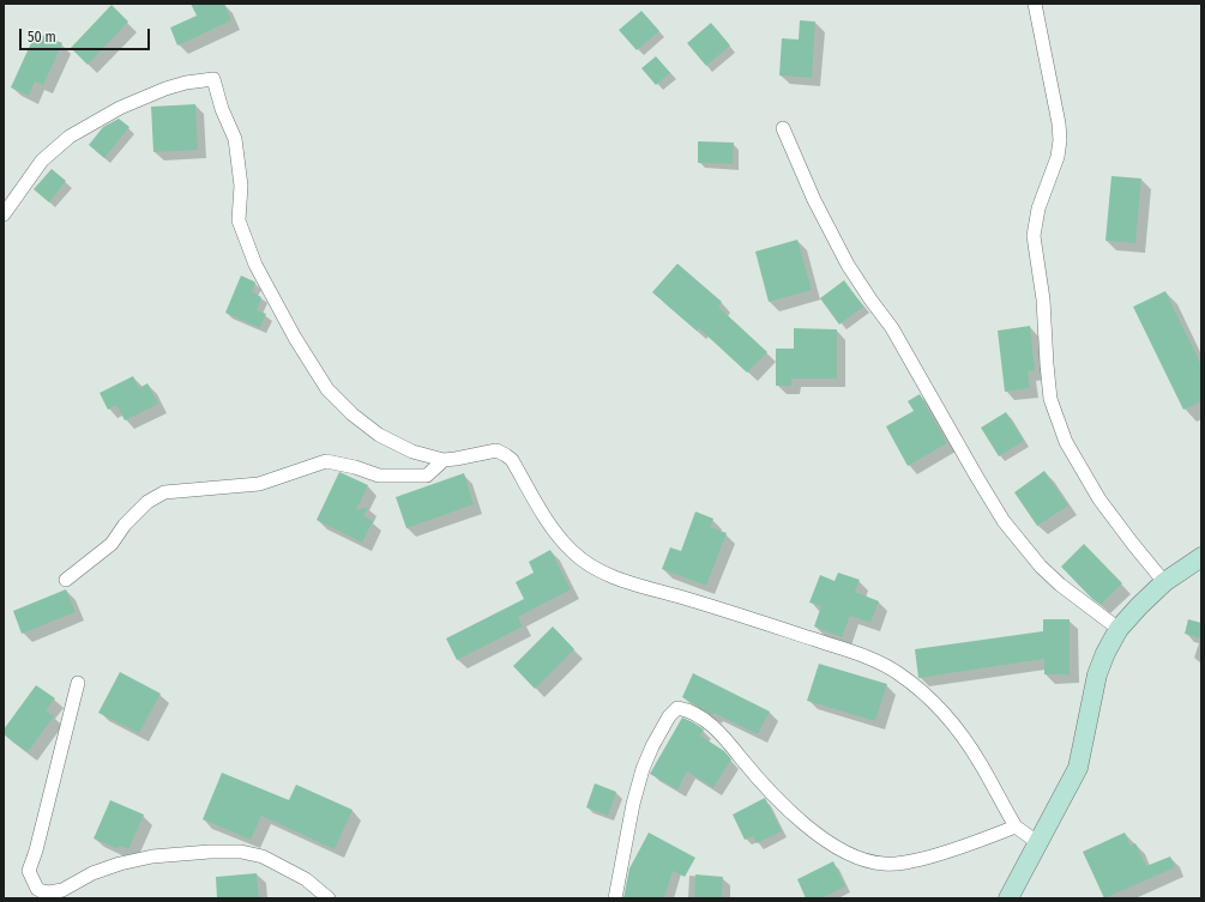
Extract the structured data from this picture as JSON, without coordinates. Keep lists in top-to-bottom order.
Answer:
{
  "scale_bar": "50 m"
}
